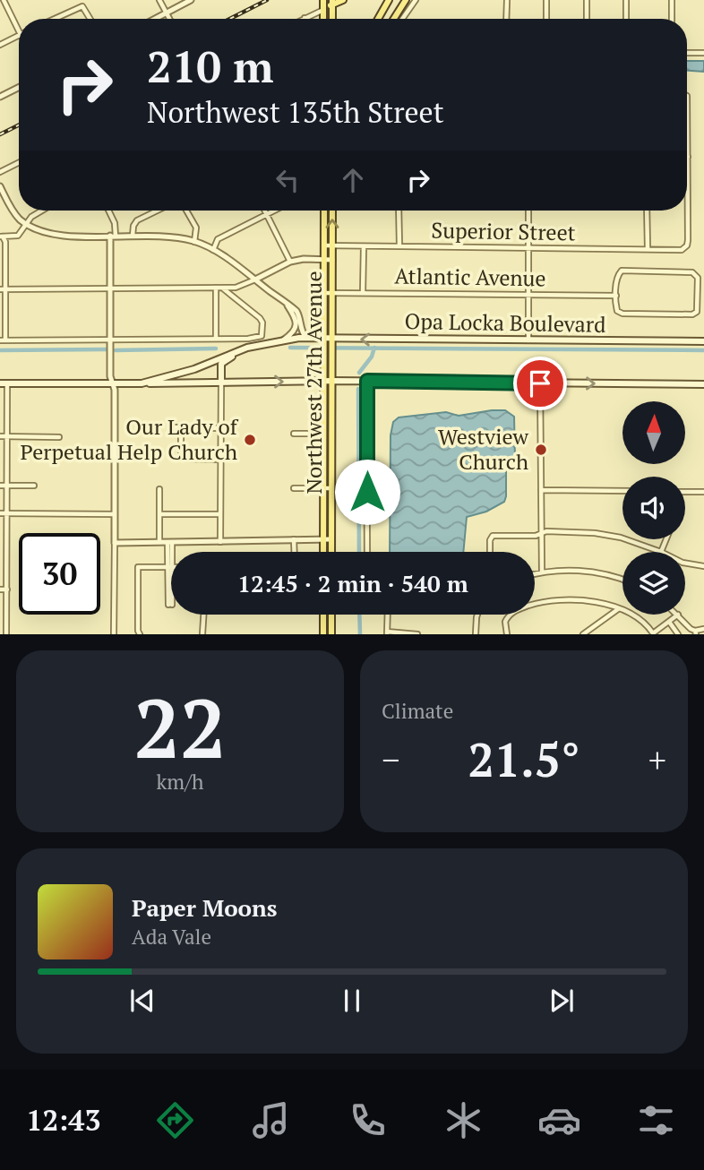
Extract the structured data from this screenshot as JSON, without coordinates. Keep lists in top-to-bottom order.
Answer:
{
  "streets": {
    "main road": ["Opa Locka Boulevard", "Northwest 27th Avenue"],
    "street": ["Superior Street", "Atlantic Avenue"]
  },
  "crossings": [
    ["Superior Street", "Northwest 27th Avenue"],
    ["Atlantic Avenue", "Northwest 27th Avenue"],
    ["Opa Locka Boulevard", "Northwest 27th Avenue"]
  ],
  "places": ["Our Lady of Perpetual Help Church", "Westview Church"],
  "north": "top",
  "page": {
    "turn": ["210 m", "Northwest 135th Street"],
    "limit": "30",
    "trip": "12:45 · 2 min · 540 m",
    "tile": [
      ["22", "km/h"],
      "Climate"
    ],
    "heat": ["−", "21.5°", "+"],
    "song": ["Paper Moons", "Ada Vale"],
    "tabs": "12:43"
  }
}
